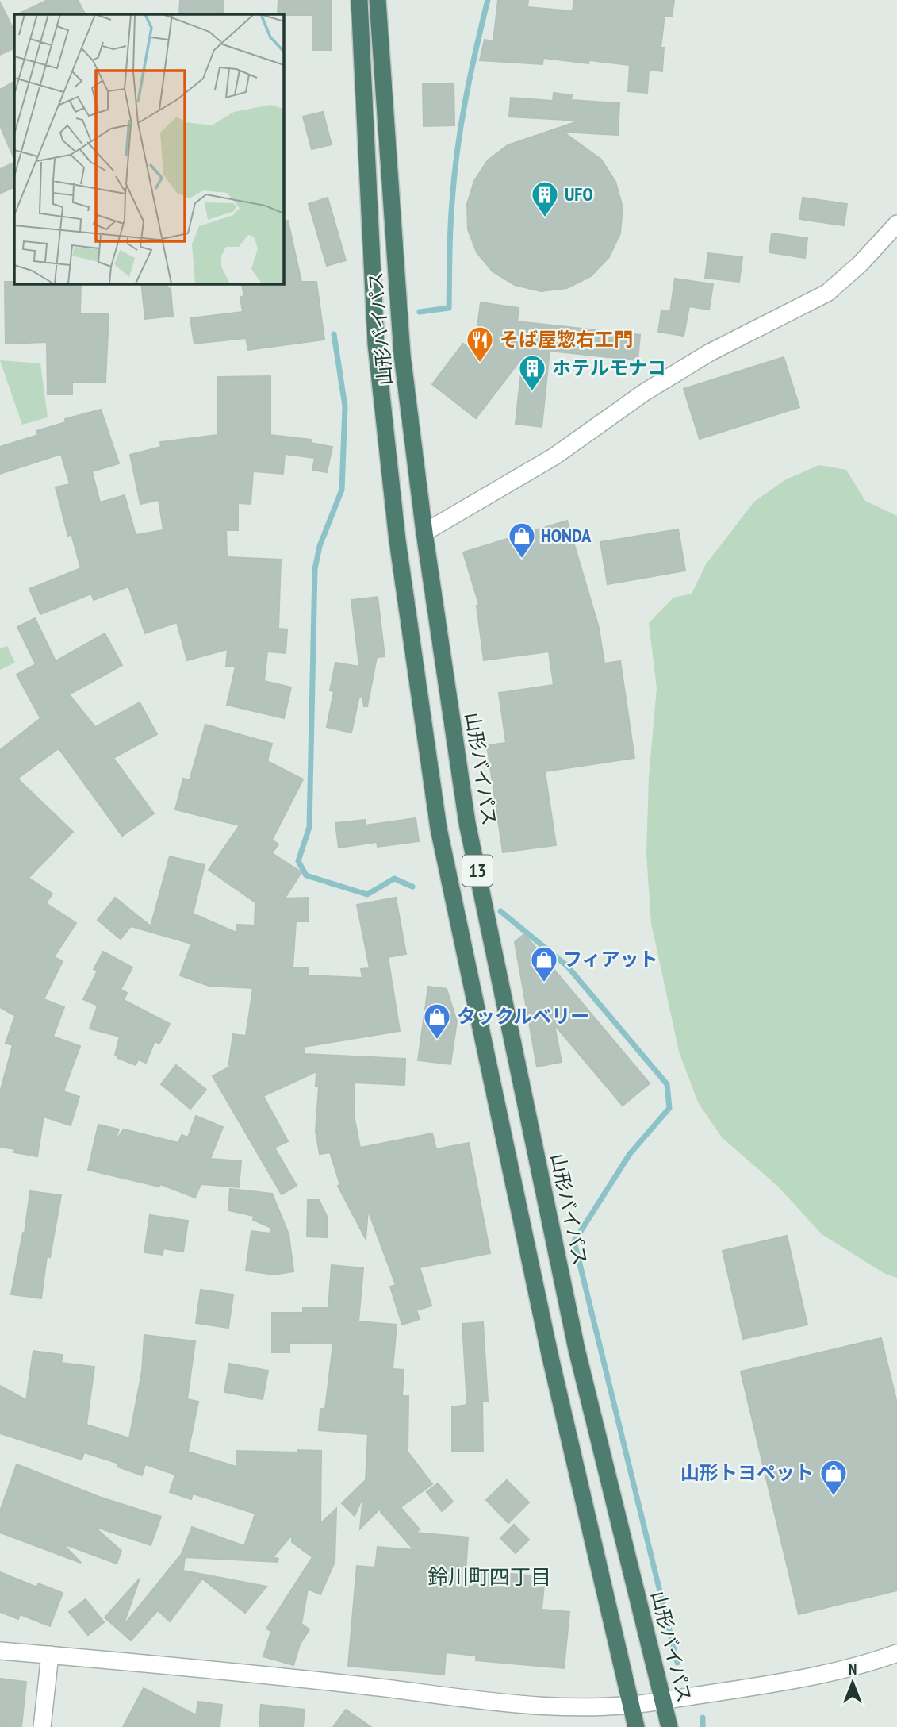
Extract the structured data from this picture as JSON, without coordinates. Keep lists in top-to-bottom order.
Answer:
{
  "streets": {
    "highway": ["山形バイパス", "13"]
  },
  "districts": ["鈴川町四丁目"],
  "places": {
    "building": ["UFO", "ホテルモナコ"],
    "restaurant": ["そば屋惣右工門"],
    "shop": [
      "HONDA",
      "フィアット",
      "タックルベリー",
      "山形トヨペット"
    ]
  },
  "north": "top"
}
